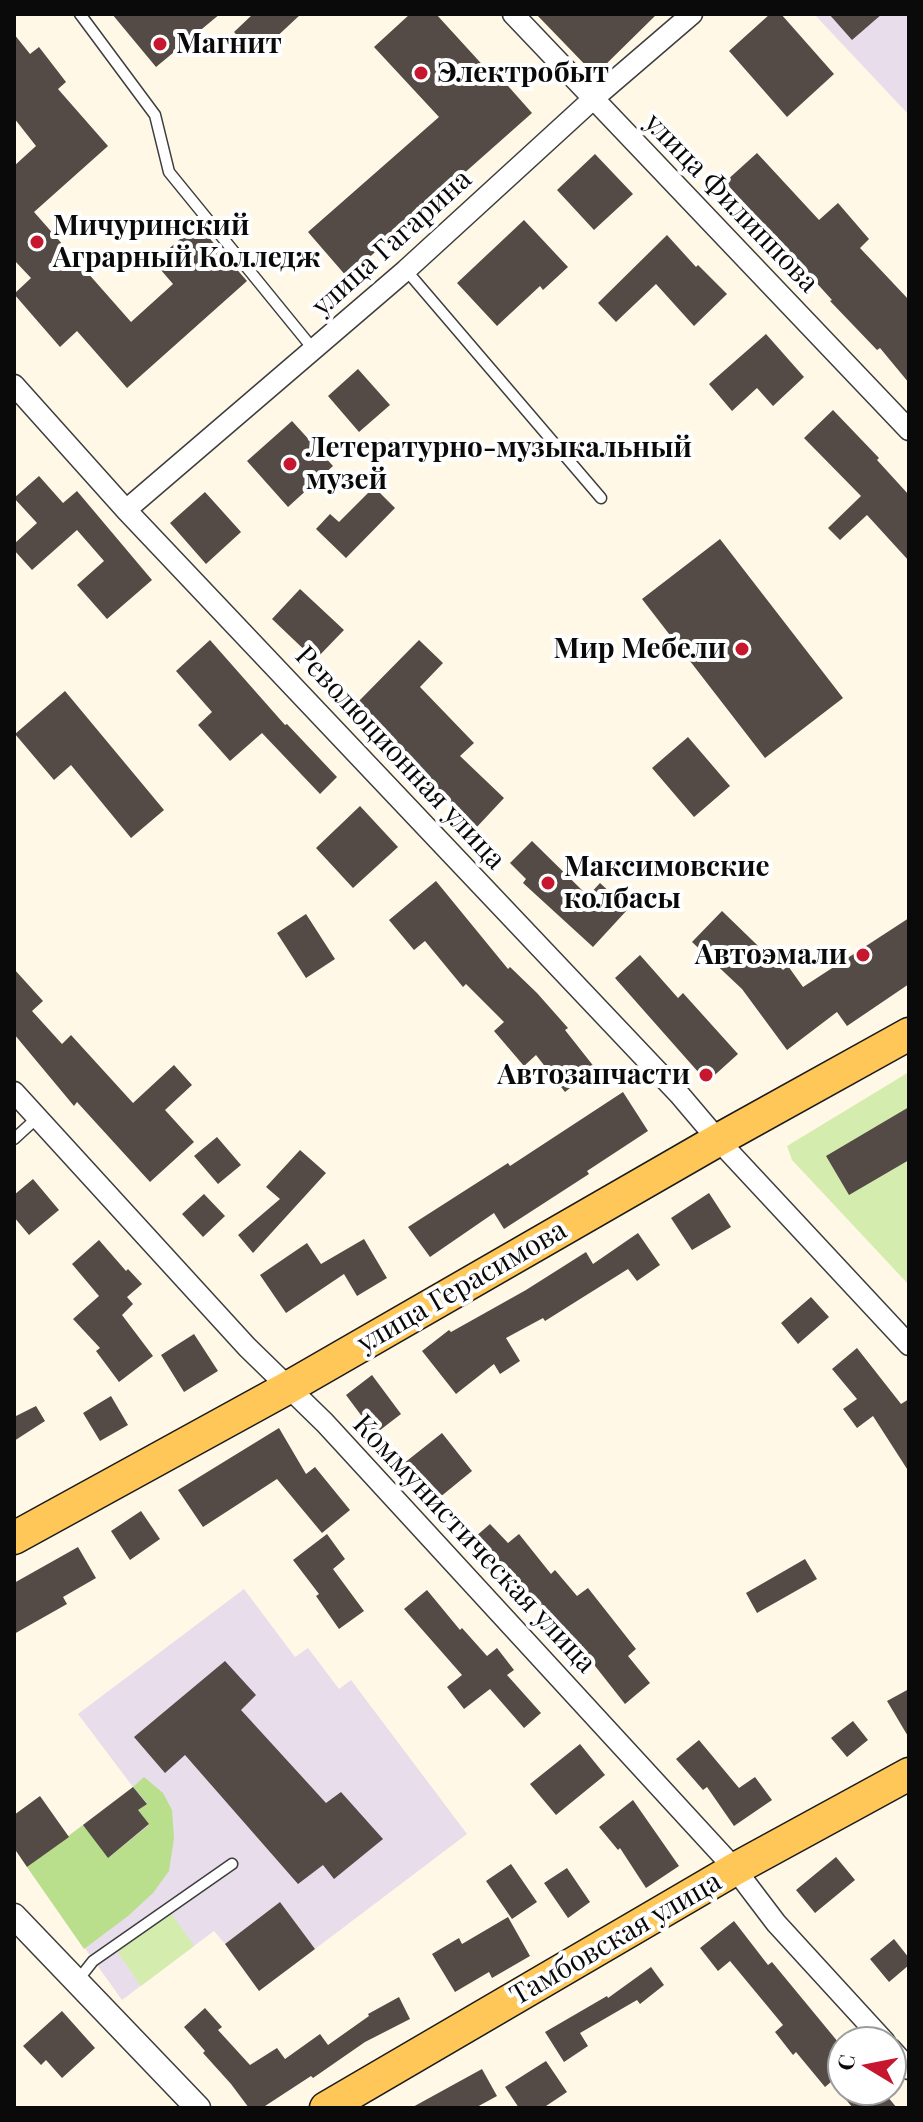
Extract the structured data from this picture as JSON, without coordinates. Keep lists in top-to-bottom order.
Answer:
{
  "streets": {
    "main road": ["улица Герасимова", "Тамбовская улица"],
    "street": [
      "улица Филиппова",
      "улица Гагарина",
      "Революционная улица",
      "Коммунистическая улица"
    ]
  },
  "crossings": [
    ["улица Филиппова", "улица Гагарина"],
    ["улица Гагарина", "Революционная улица"],
    ["Революционная улица", "улица Герасимова"],
    ["улица Герасимова", "Коммунистическая улица"],
    ["Коммунистическая улица", "Тамбовская улица"]
  ],
  "places": [
    "Магнит",
    "Электробыт",
    "Мичуринский Аграрный Колледж",
    "Летературно-музыкальный музей",
    "Мир Мебели",
    "Максимовские колбасы",
    "Автоэмали",
    "Автозапчасти"
  ],
  "north": "left"
}
